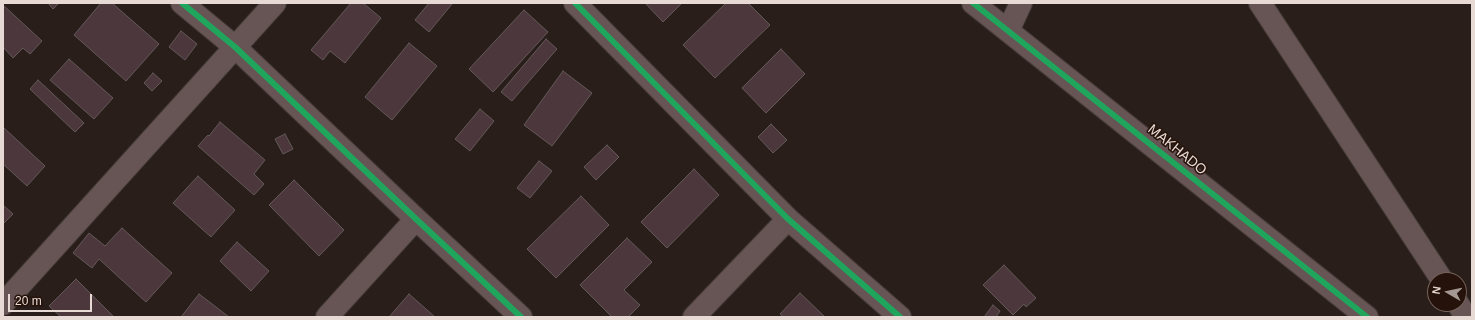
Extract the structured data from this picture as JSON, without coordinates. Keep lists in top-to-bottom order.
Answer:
{
  "streets": {
    "street": ["MAKHADO"]
  },
  "scale_bar": "20 m",
  "north": "left"
}
